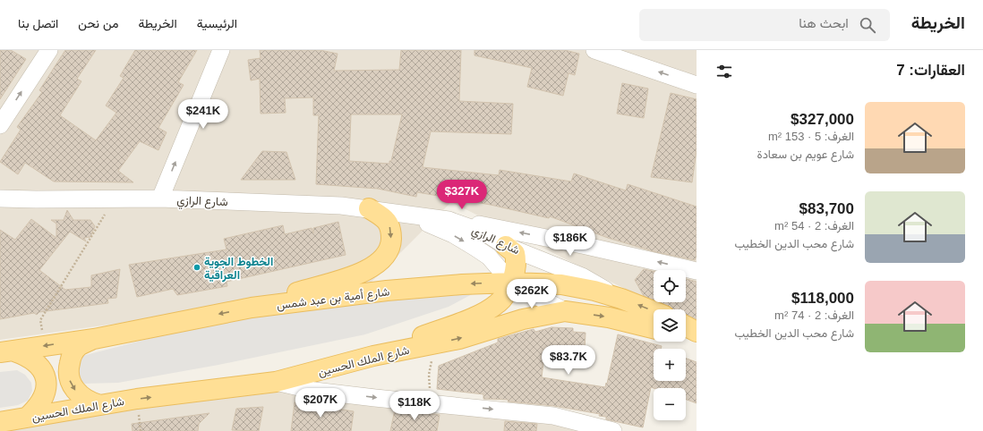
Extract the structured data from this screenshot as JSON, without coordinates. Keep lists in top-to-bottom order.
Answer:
{
  "streets": {
    "main road": ["شارع أمية بن عبد شمس", "شارع الملك الحسين"],
    "street": ["شارع الرازي"]
  },
  "crossings": [
    ["شارع الرازي", "شارع أمية بن عبد شمس"],
    ["شارع الرازي", "شارع الملك الحسين"]
  ],
  "one_way": ["شارع الملك الحسين"],
  "places": ["الخطوط الجوية العراقية"],
  "page": {
    "header": "الخريطة",
    "search": "ابحث هنا",
    "nav": [
      "الرئيسية",
      "الخريطة",
      "من نحن",
      "اتصل بنا"
    ],
    "heading": "العقارات: 7",
    "list": [
      {
        "name": "$327,000",
        "note": "الغرف: 5 · 153 m² · شارع عويم بن سعادة"
      },
      {
        "name": "$83,700",
        "note": "الغرف: 2 · 54 m² · شارع محب الدين الخطيب"
      },
      {
        "name": "$118,000",
        "note": "الغرف: 2 · 74 m² · شارع محب الدين الخطيب"
      }
    ],
    "price": [
      "$241K",
      "$327K",
      "$186K",
      "$262K",
      "$83.7K",
      "$207K",
      "$118K"
    ],
    "map_buttons": ["+", "−"]
  }
}
